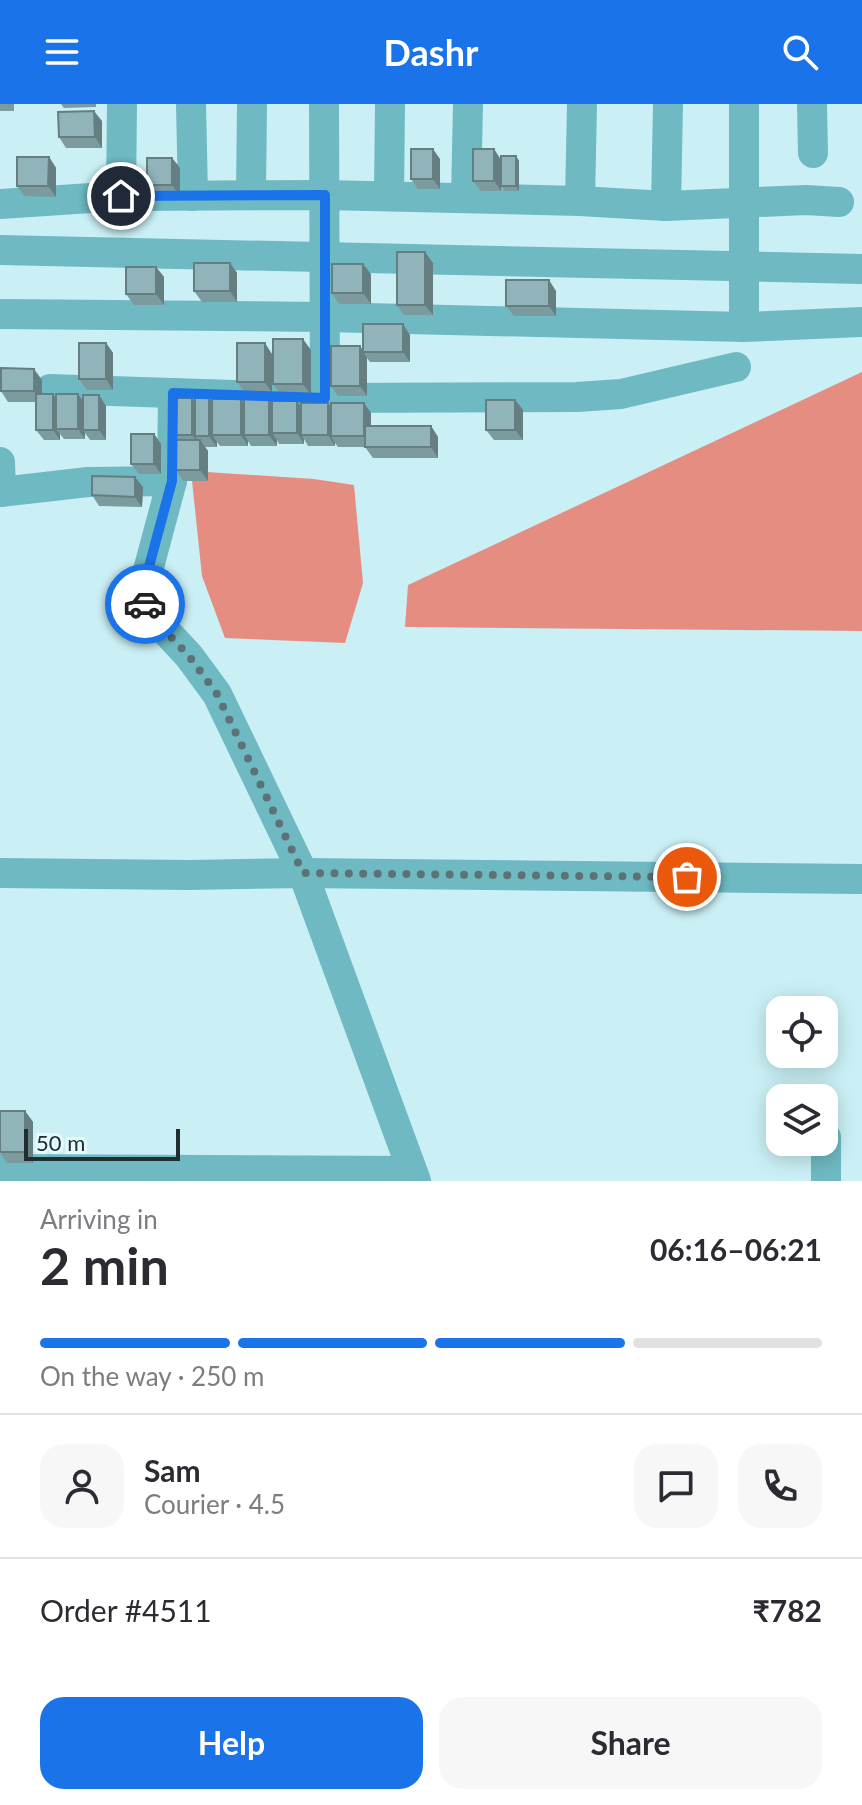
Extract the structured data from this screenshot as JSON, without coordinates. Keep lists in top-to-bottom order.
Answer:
{
  "scale_bar": "50 m",
  "page": {
    "header": "Dashr",
    "scale": "50 m",
    "heading": ["2 min", "Arriving in", "06:16–06:21"],
    "panel": [
      "Sam",
      "Courier · 4.5",
      "Order #4511",
      "₹782"
    ],
    "bar": "On the way · 250 m",
    "buttons": ["Help", "Share"]
  }
}
